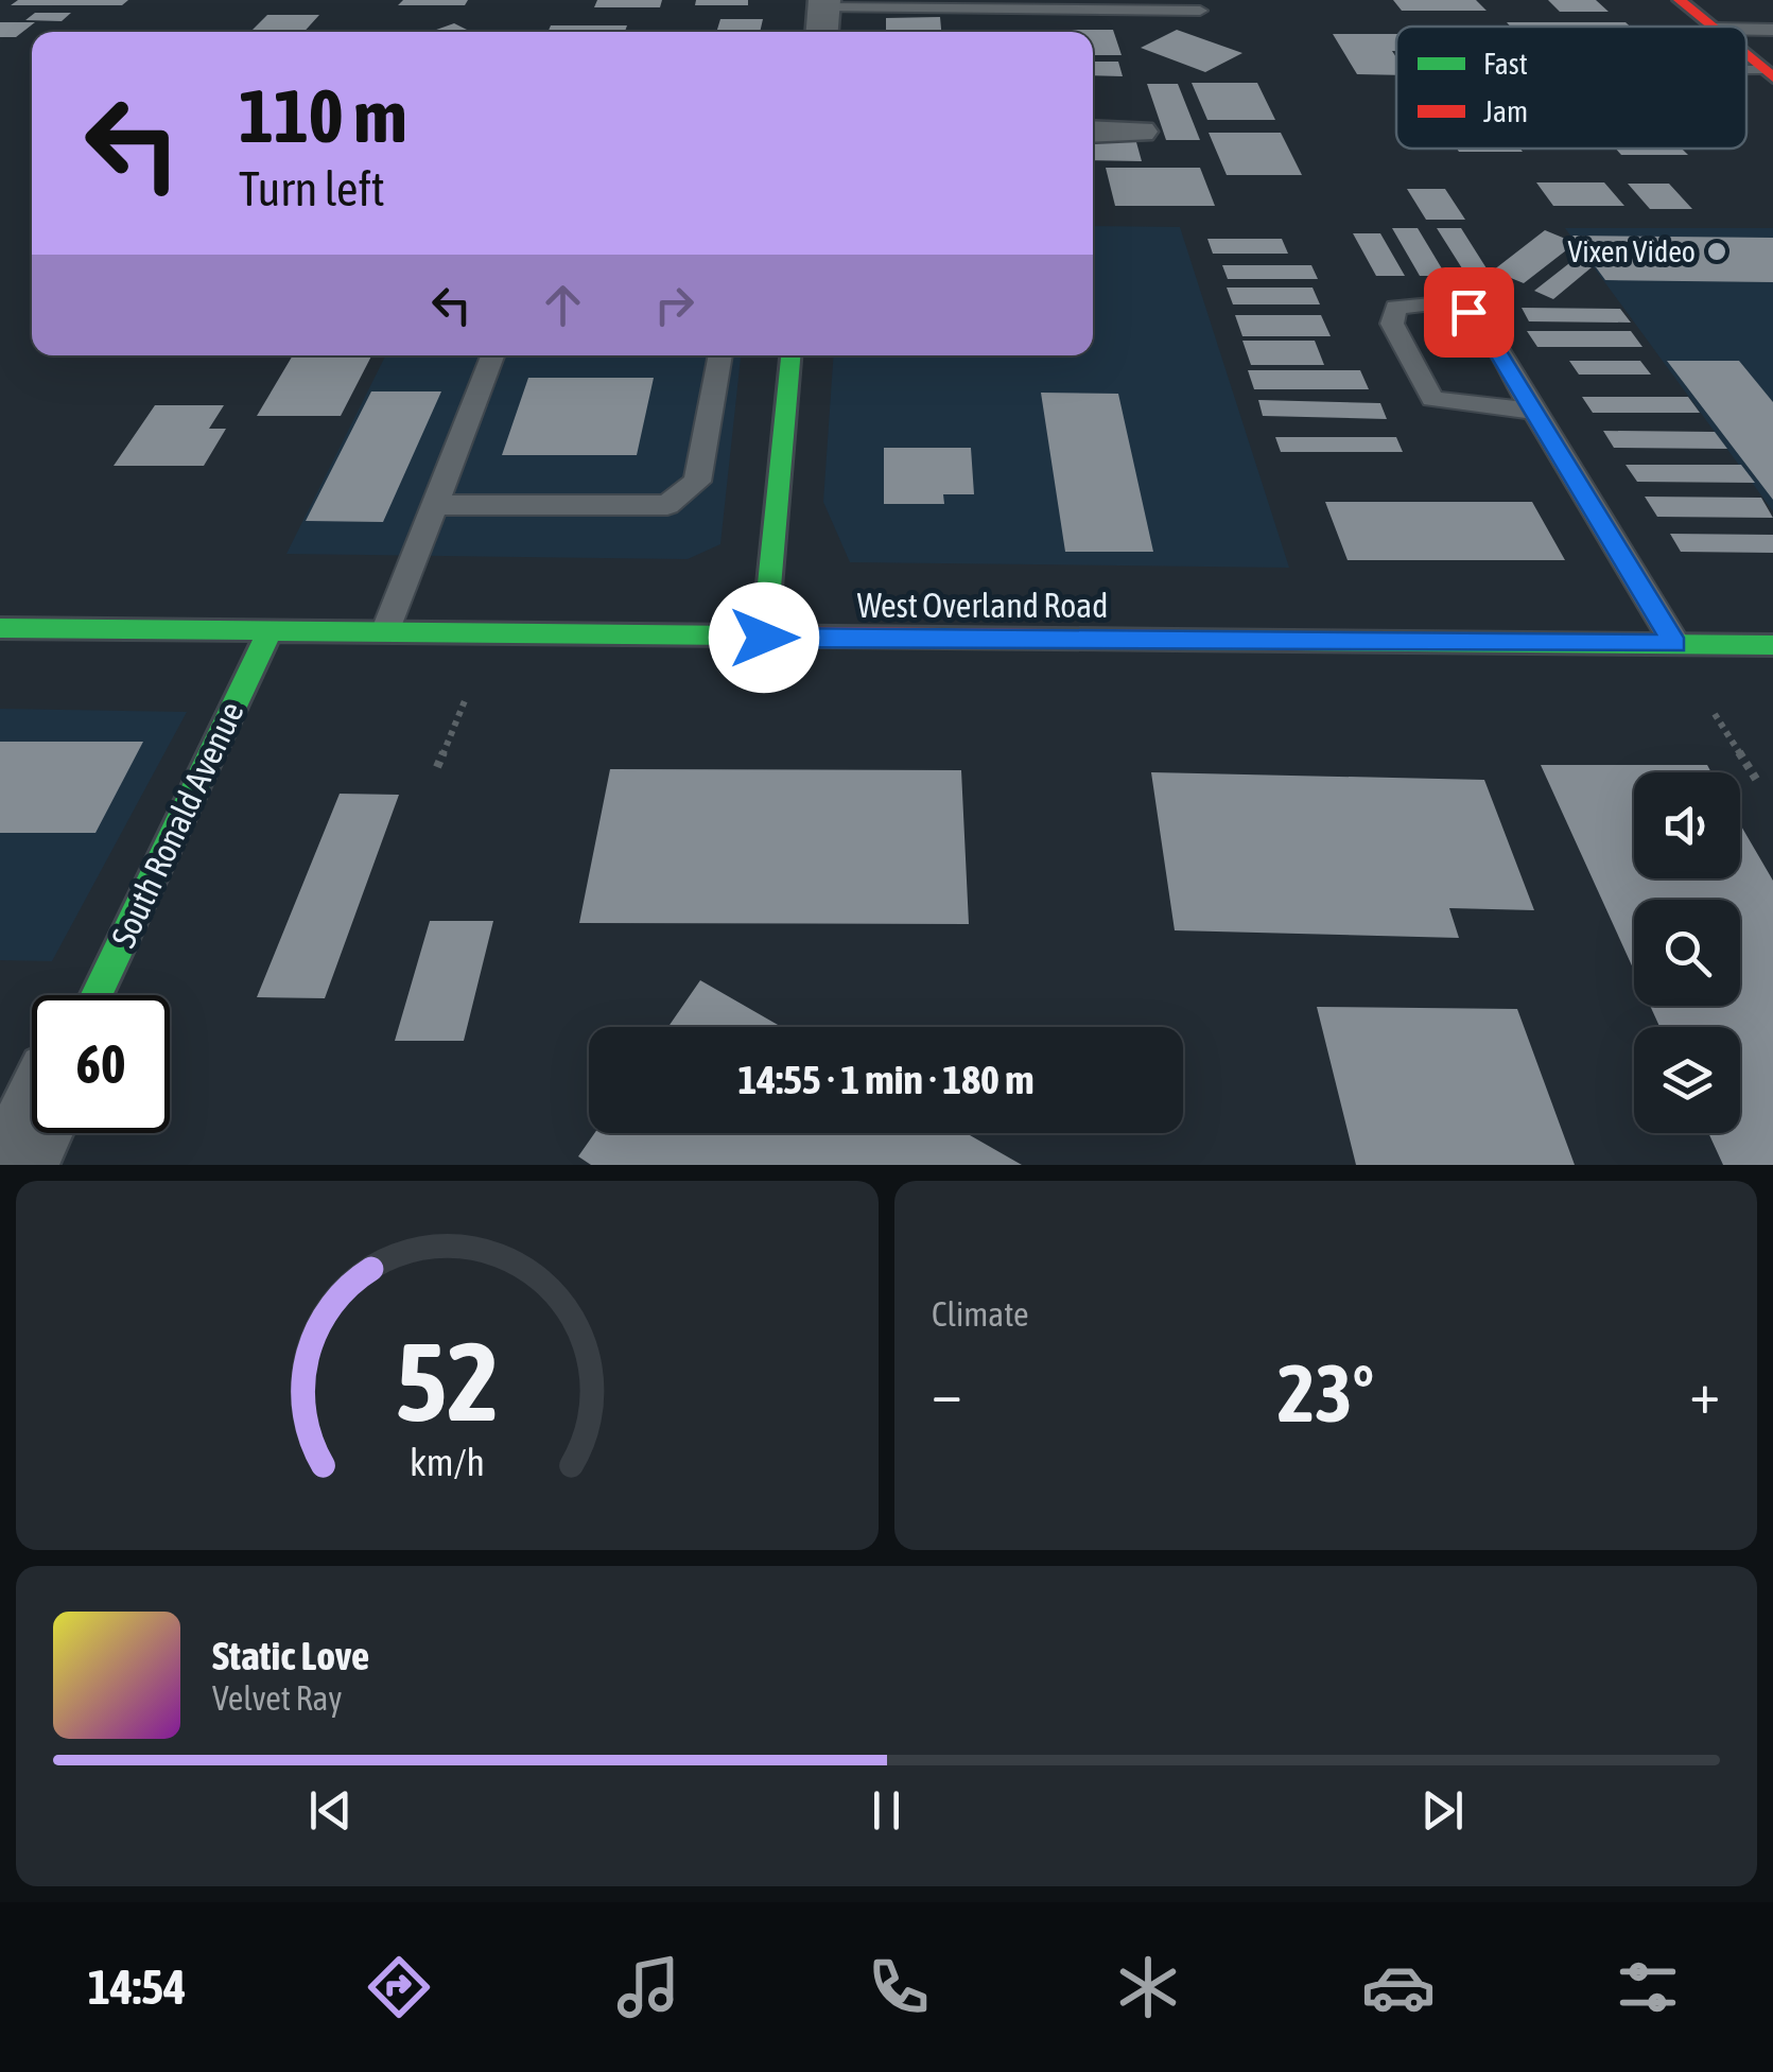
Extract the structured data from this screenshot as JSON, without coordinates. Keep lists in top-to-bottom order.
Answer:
{
  "streets": {
    "main road": ["West Overland Road", "South Ronald Avenue"]
  },
  "crossings": [
    ["West Overland Road", "South Ronald Avenue"]
  ],
  "places": ["Vixen Video"],
  "legend": ["Fast", "Jam"],
  "page": {
    "turn": ["110 m", "Turn left"],
    "limit": "60",
    "trip": "14:55 · 1 min · 180 m",
    "tile": "Climate",
    "heat": ["−", "23°", "+"],
    "song": ["Static Love", "Velvet Ray"],
    "tabs": "14:54",
    "gauge": ["52", "km/h"]
  }
}
